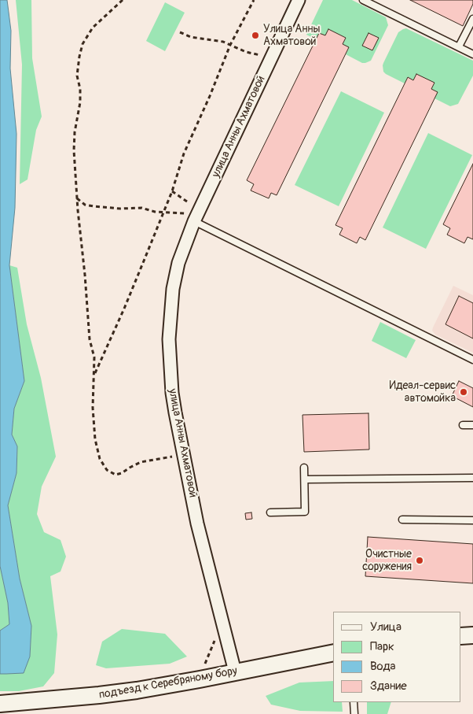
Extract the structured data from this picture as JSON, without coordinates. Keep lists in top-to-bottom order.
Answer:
{
  "streets": {
    "street": ["улица Анны Ахматовой", "подъезд к Серебряному бору"]
  },
  "crossings": [
    ["улица Анны Ахматовой", "подъезд к Серебряному бору"]
  ],
  "places": ["Улица Анны Ахматовой", "Идеал-сервис автомойка", "Очистные соружения"],
  "legend": [
    "Улица",
    "Парк",
    "Вода",
    "Здание"
  ]
}
